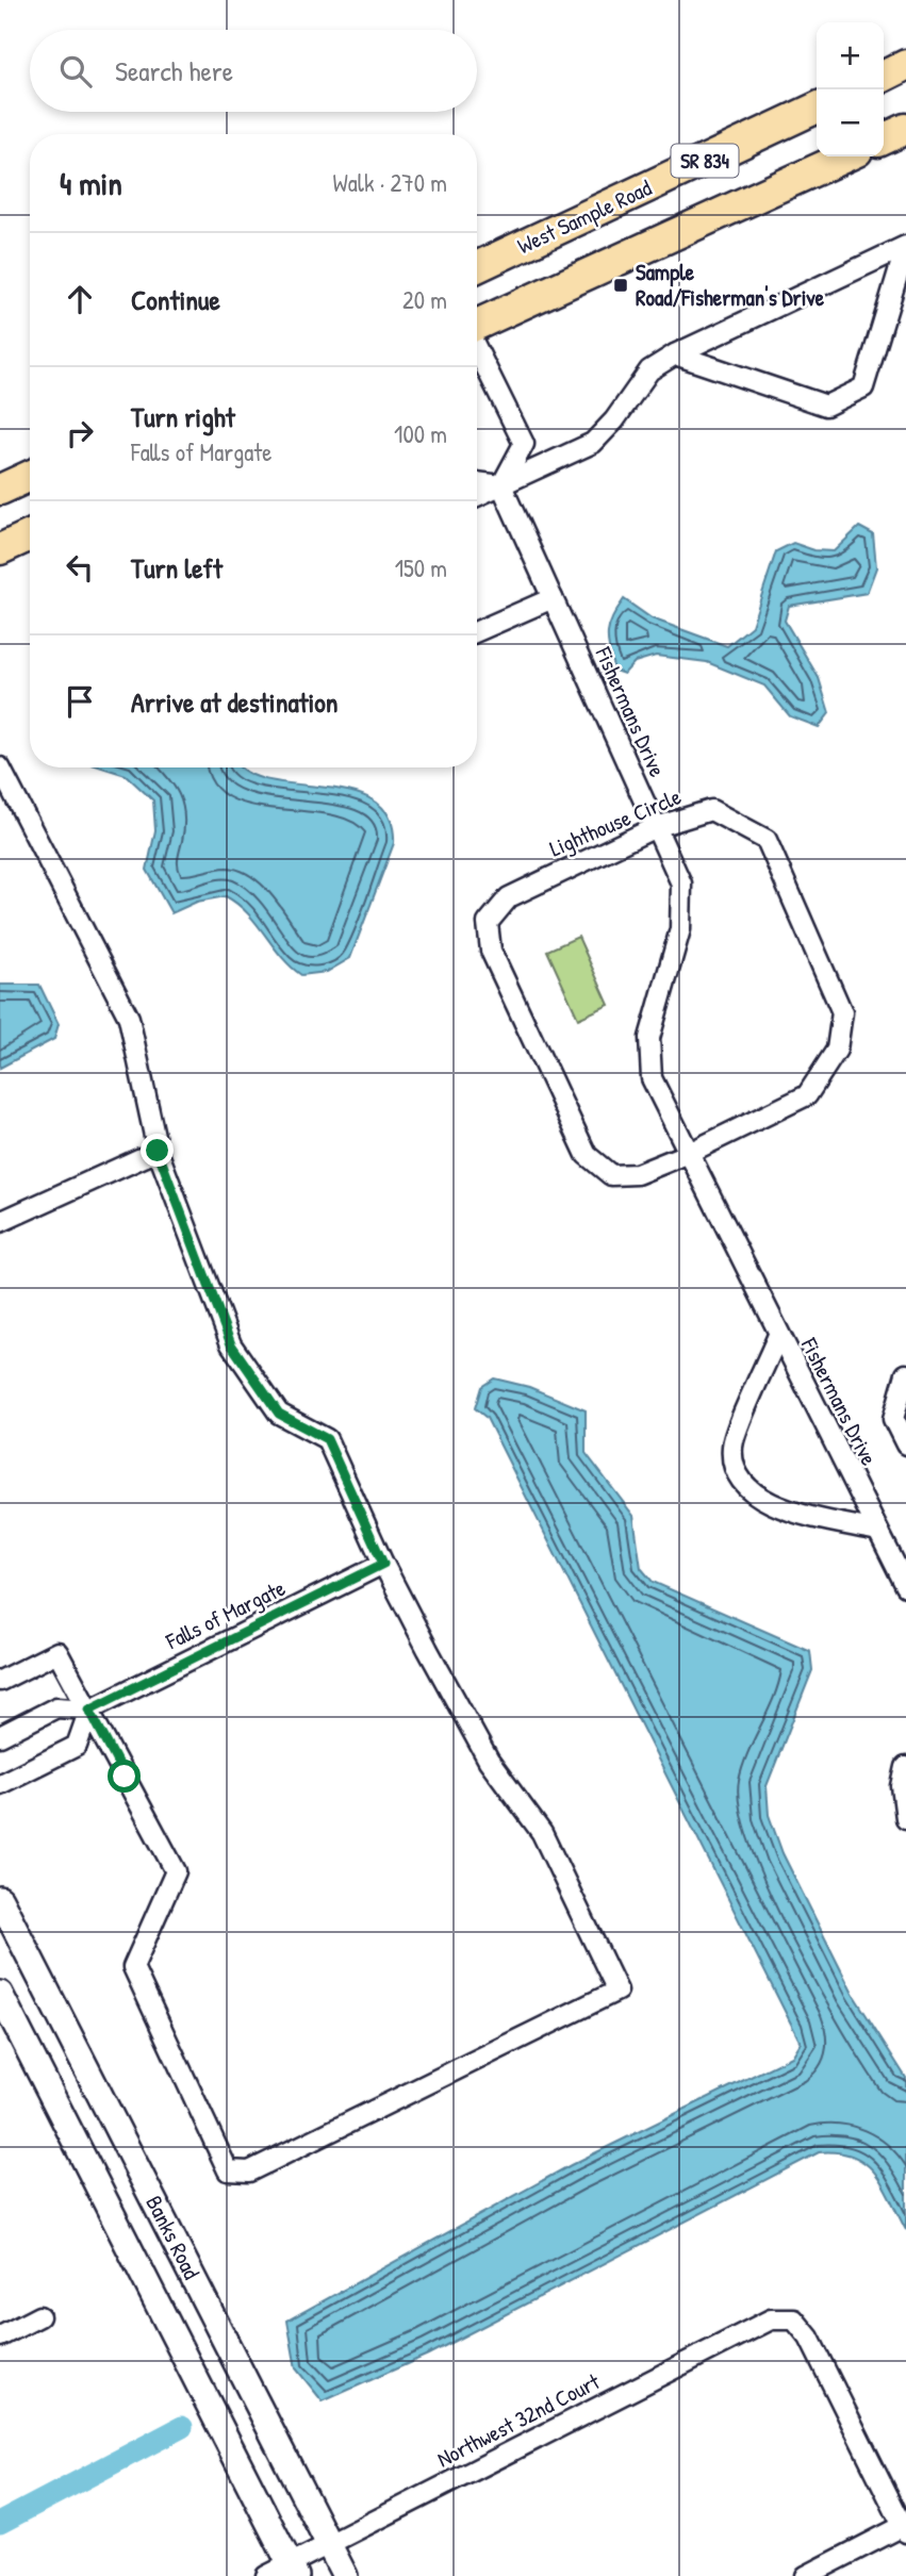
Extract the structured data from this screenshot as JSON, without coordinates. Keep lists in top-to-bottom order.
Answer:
{
  "streets": {
    "main road": ["SR 834", "West Sample Road"],
    "street": [
      "Fishermans Drive",
      "Lighthouse Circle",
      "Falls of Margate",
      "Banks Road",
      "Northwest 32nd Court"
    ]
  },
  "crossings": [
    ["Fishermans Drive", "Lighthouse Circle"],
    ["Banks Road", "Northwest 32nd Court"]
  ],
  "places": {
    "transit": ["Sample Road/Fisherman's Drive"]
  },
  "page": {
    "map_buttons": ["+", "−"],
    "search": "Search here",
    "heading": ["4 min", "Walk · 270 m"],
    "list": [
      ["Continue", "20 m"],
      ["Turn right", "Falls of Margate", "100 m"],
      ["Turn left", "150 m"],
      "Arrive at destination"
    ]
  }
}
